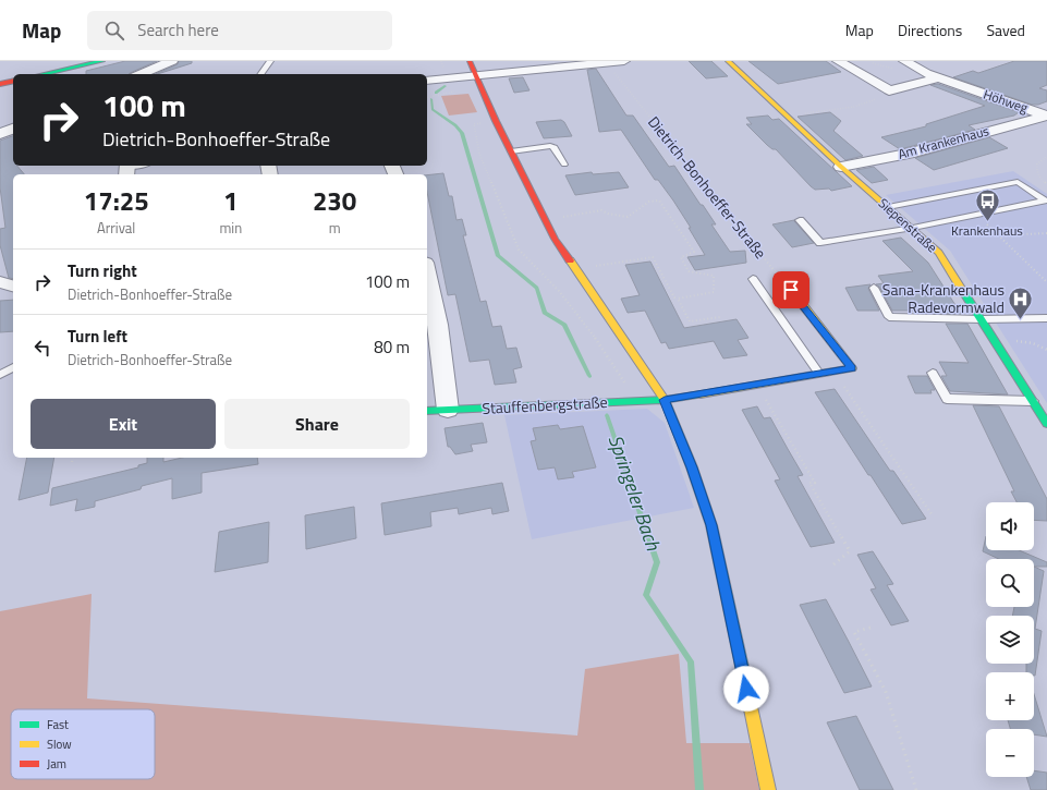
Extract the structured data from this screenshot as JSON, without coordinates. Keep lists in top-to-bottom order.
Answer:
{
  "streets": {
    "street": [
      "Höhweg",
      "Am Krankenhaus",
      "Siepenstraße",
      "Stauffenbergstraße"
    ],
    "path": ["Dietrich-Bonhoeffer-Straße"]
  },
  "crossings": [
    ["Höhweg", "Am Krankenhaus"],
    ["Am Krankenhaus", "Siepenstraße"]
  ],
  "water": ["Springeler Bach"],
  "places": {
    "bus stop": ["Krankenhaus"],
    "hospital": ["Sana-Krankenhaus Radevormwald"]
  },
  "legend": ["Fast", "Slow", "Jam"],
  "page": {
    "header": "Map",
    "search": "Search here",
    "nav": ["Map", "Directions", "Saved"],
    "turn": ["100 m", "Dietrich-Bonhoeffer-Straße"],
    "eta": [
      "17:25",
      "Arrival",
      "1",
      "min",
      "230",
      "m"
    ],
    "list": [
      {
        "name": "Turn right",
        "note": "Dietrich-Bonhoeffer-Straße",
        "value": "100 m"
      },
      {
        "name": "Turn left",
        "note": "Dietrich-Bonhoeffer-Straße",
        "value": "80 m"
      }
    ],
    "buttons": ["Exit", "Share"],
    "map_buttons": ["+", "−"]
  }
}
